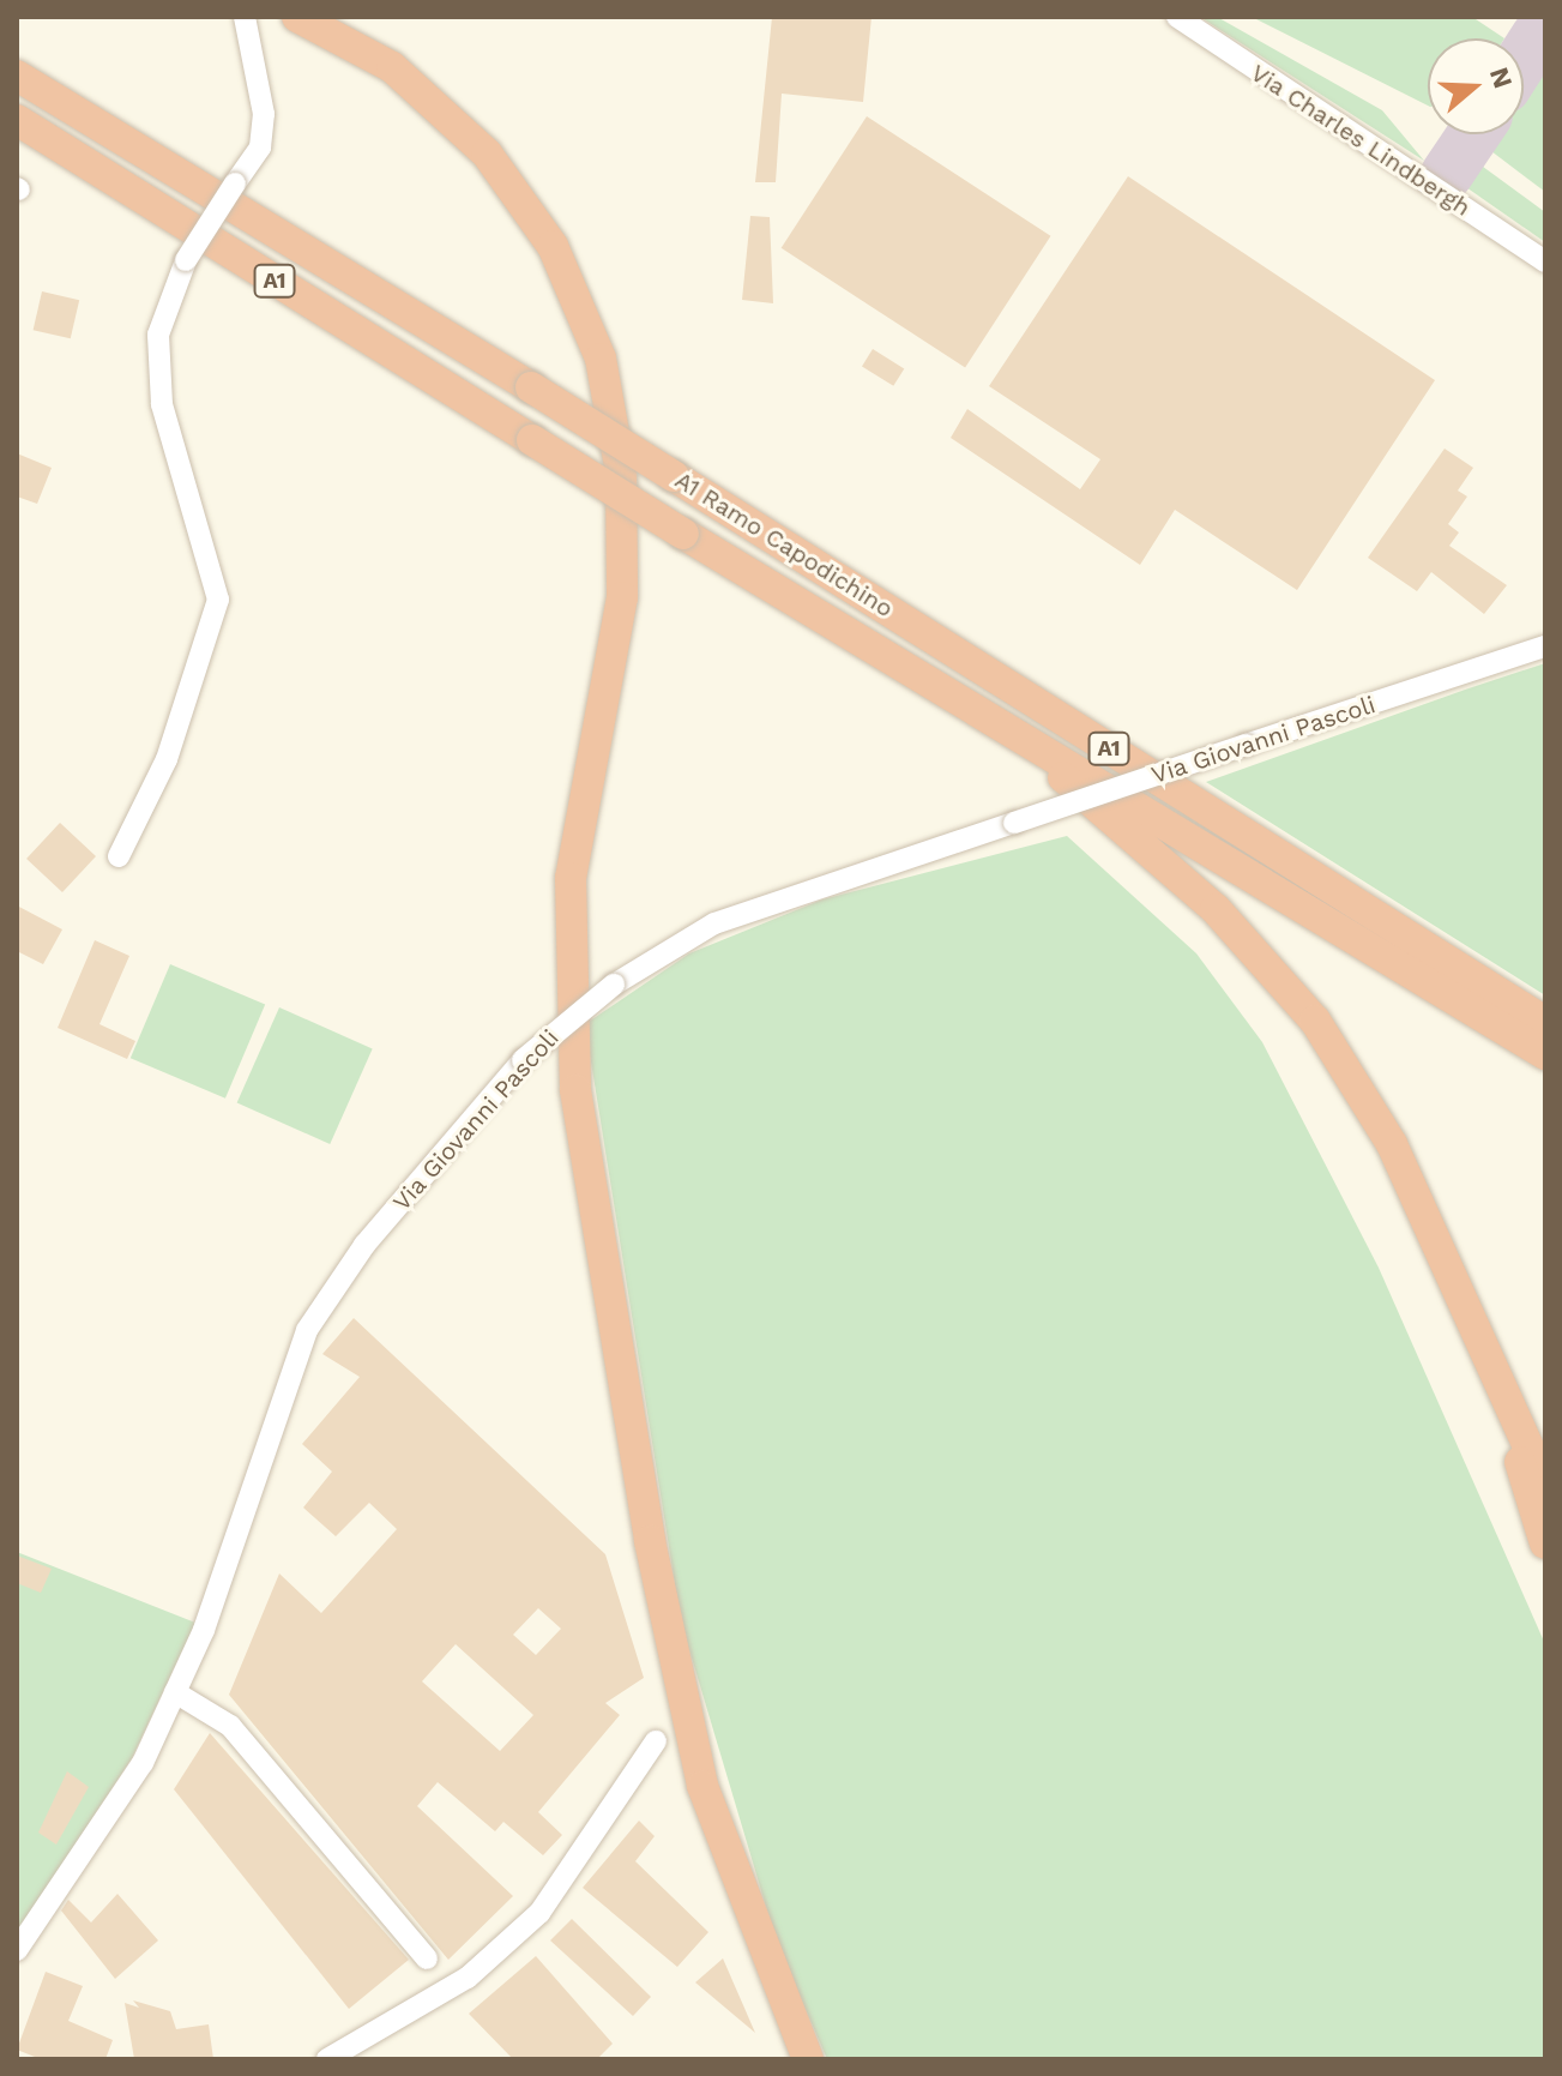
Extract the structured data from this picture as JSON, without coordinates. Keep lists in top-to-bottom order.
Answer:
{
  "streets": {
    "highway": ["A1", "A1 Ramo Capodichino"],
    "street": ["Via Charles Lindbergh", "Via Giovanni Pascoli"]
  },
  "north": "right"
}
